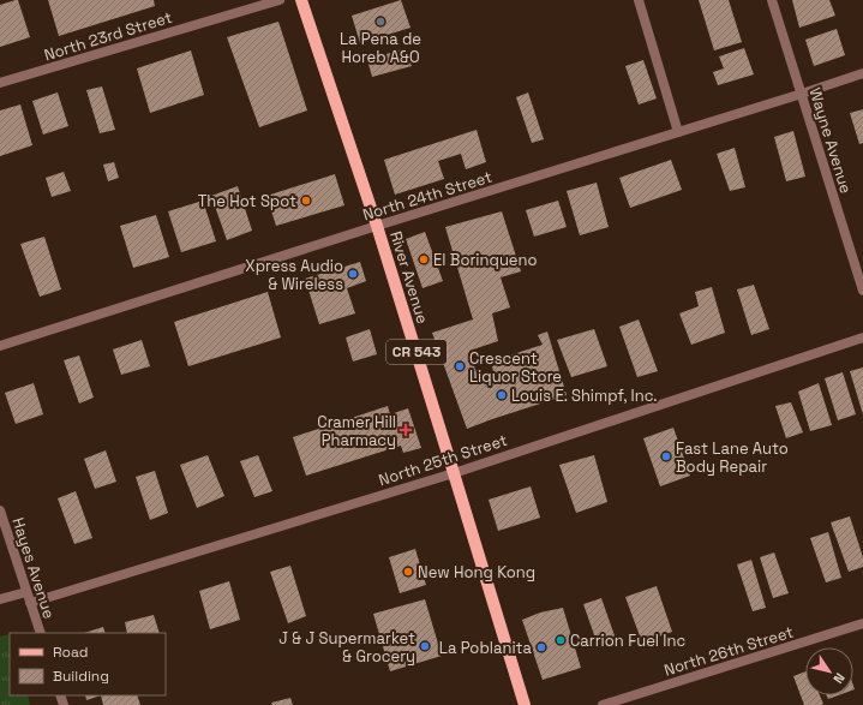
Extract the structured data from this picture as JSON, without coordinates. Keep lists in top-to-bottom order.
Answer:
{
  "streets": {
    "main road": ["River Avenue", "CR 543"],
    "street": [
      "North 23rd Street",
      "Wayne Avenue",
      "North 24th Street",
      "North 25th Street",
      "Hayes Avenue",
      "North 26th Street"
    ]
  },
  "crossings": [
    ["Wayne Avenue", "North 24th Street"],
    ["North 24th Street", "River Avenue"],
    ["River Avenue", "North 25th Street"],
    ["North 25th Street", "Hayes Avenue"]
  ],
  "places": {
    "other": [
      "La Pena de Horeb A&O",
      "The Hot Spot",
      "El Borinqueno",
      "Xpress Audio & Wireless",
      "Crescent Liquor Store",
      "Louis E. Shimpf, Inc.",
      "Fast Lane Auto Body Repair",
      "New Hong Kong",
      "Carrion Fuel Inc",
      "J & J Supermarket & Grocery",
      "La Poblanita"
    ],
    "health": ["Cramer Hill Pharmacy"]
  },
  "legend": ["Road", "Building"],
  "north": "bottom right"
}
